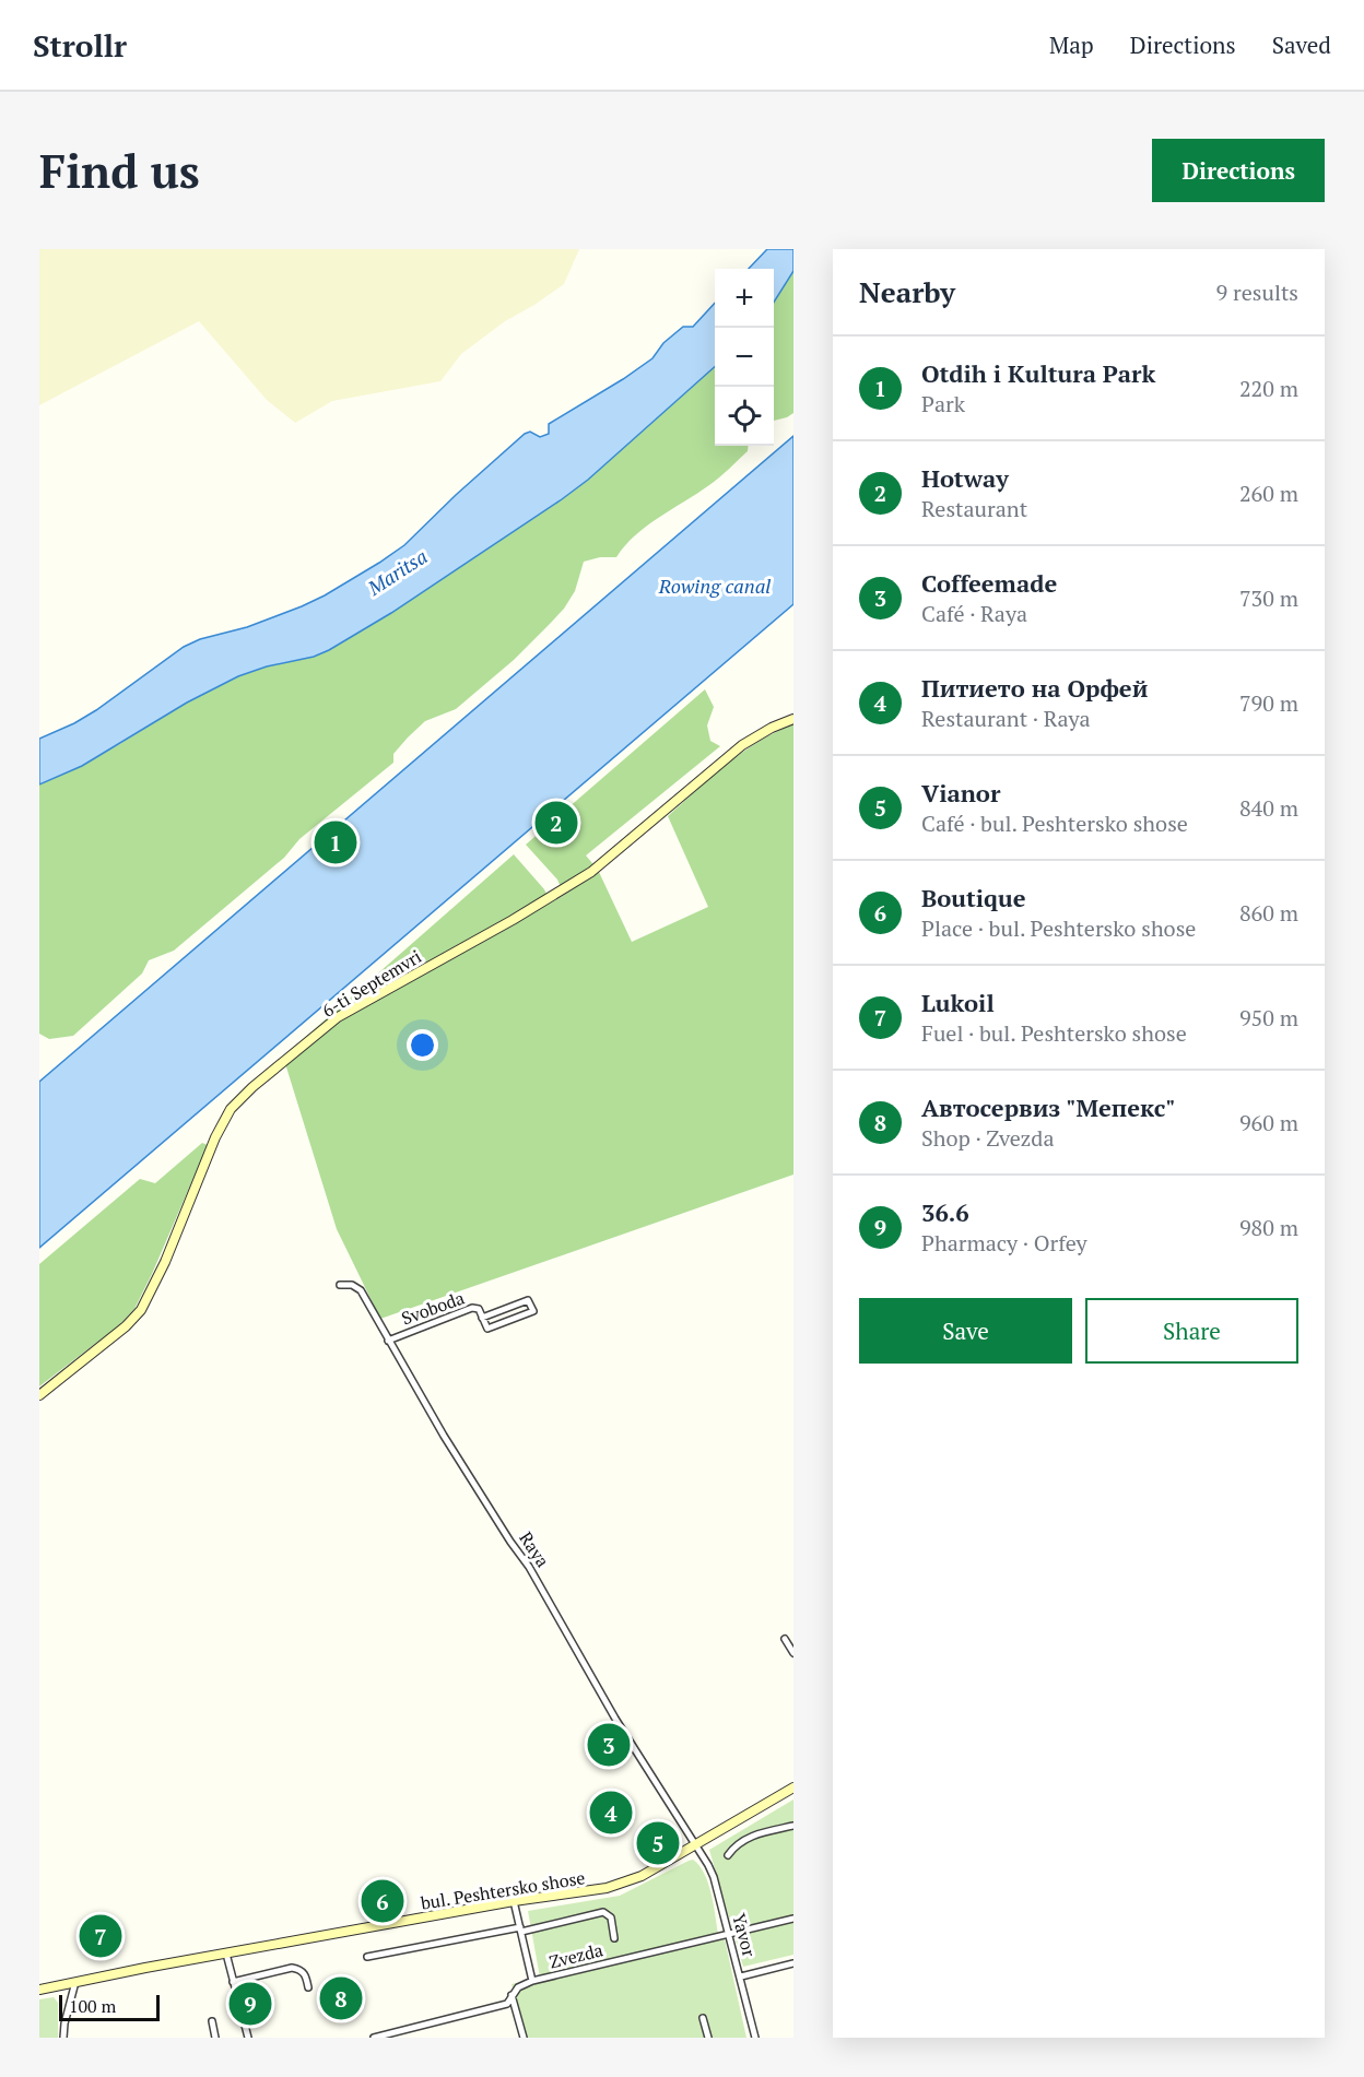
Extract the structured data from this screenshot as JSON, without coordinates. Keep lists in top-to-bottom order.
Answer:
{
  "streets": {
    "street": [
      "6-ti Septemvri",
      "Svoboda",
      "Raya",
      "bul. Peshtersko shose",
      "Yavor",
      "Zvezda"
    ]
  },
  "crossings": [
    ["Svoboda", "Raya"],
    ["Raya", "bul. Peshtersko shose"],
    ["Raya", "Yavor"],
    ["bul. Peshtersko shose", "Yavor"],
    ["Yavor", "Zvezda"]
  ],
  "water": ["Maritsa", "Rowing canal"],
  "scale_bar": "100 m",
  "page": {
    "header": "Strollr",
    "nav": ["Map", "Directions", "Saved"],
    "buttons": [
      "Directions",
      ["Save", "Share"]
    ],
    "title": "Find us",
    "heading": ["Nearby", "9 results"],
    "map_buttons": ["+", "−"],
    "list": [
      {
        "mark": "1",
        "name": "Otdih i Kultura Park",
        "note": "Park",
        "value": "220 m"
      },
      {
        "mark": "2",
        "name": "Hotway",
        "note": "Restaurant",
        "value": "260 m"
      },
      {
        "mark": "3",
        "name": "Coffeemade",
        "note": "Café · Raya",
        "value": "730 m"
      },
      {
        "mark": "4",
        "name": "Питието на Орфей",
        "note": "Restaurant · Raya",
        "value": "790 m"
      },
      {
        "mark": "5",
        "name": "Vianor",
        "note": "Café · bul. Peshtersko shose",
        "value": "840 m"
      },
      {
        "mark": "6",
        "name": "Boutique",
        "note": "Place · bul. Peshtersko shose",
        "value": "860 m"
      },
      {
        "mark": "7",
        "name": "Lukoil",
        "note": "Fuel · bul. Peshtersko shose",
        "value": "950 m"
      },
      {
        "mark": "8",
        "name": "Автосервиз \"Мепекс\"",
        "note": "Shop · Zvezda",
        "value": "960 m"
      },
      {
        "mark": "9",
        "name": "36.6",
        "note": "Pharmacy · Orfey",
        "value": "980 m"
      }
    ],
    "pins": [
      "2",
      "1",
      "3",
      "4",
      "5",
      "6",
      "7",
      "8",
      "9"
    ],
    "scale": "100 m"
  }
}
